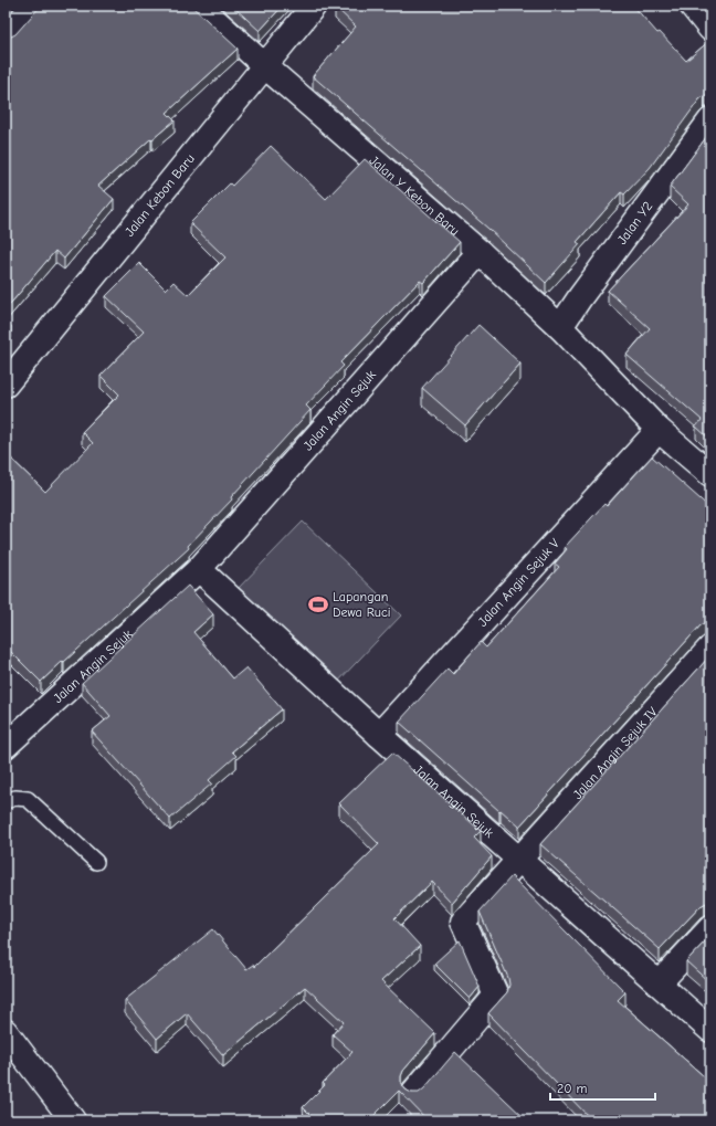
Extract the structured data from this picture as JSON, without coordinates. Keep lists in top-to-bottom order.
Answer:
{
  "streets": {
    "main road": [
      "Jalan Kebon Baru",
      "Jalan Y Kebon Baru",
      "Jalan Y2",
      "Jalan Angin Sejuk",
      "Jalan Angin Sejuk V",
      "Jalan Angin Sejuk IV"
    ]
  },
  "crossings": [
    ["Jalan Kebon Baru", "Jalan Y Kebon Baru"],
    ["Jalan Y Kebon Baru", "Jalan Y2"],
    ["Jalan Y Kebon Baru", "Jalan Angin Sejuk"],
    ["Jalan Y Kebon Baru", "Jalan Angin Sejuk V"],
    ["Jalan Angin Sejuk", "Jalan Angin Sejuk V"],
    ["Jalan Angin Sejuk", "Jalan Angin Sejuk IV"]
  ],
  "places": {
    "sports": ["Lapangan Dewa Ruci"]
  },
  "scale_bar": "20 m"
}
